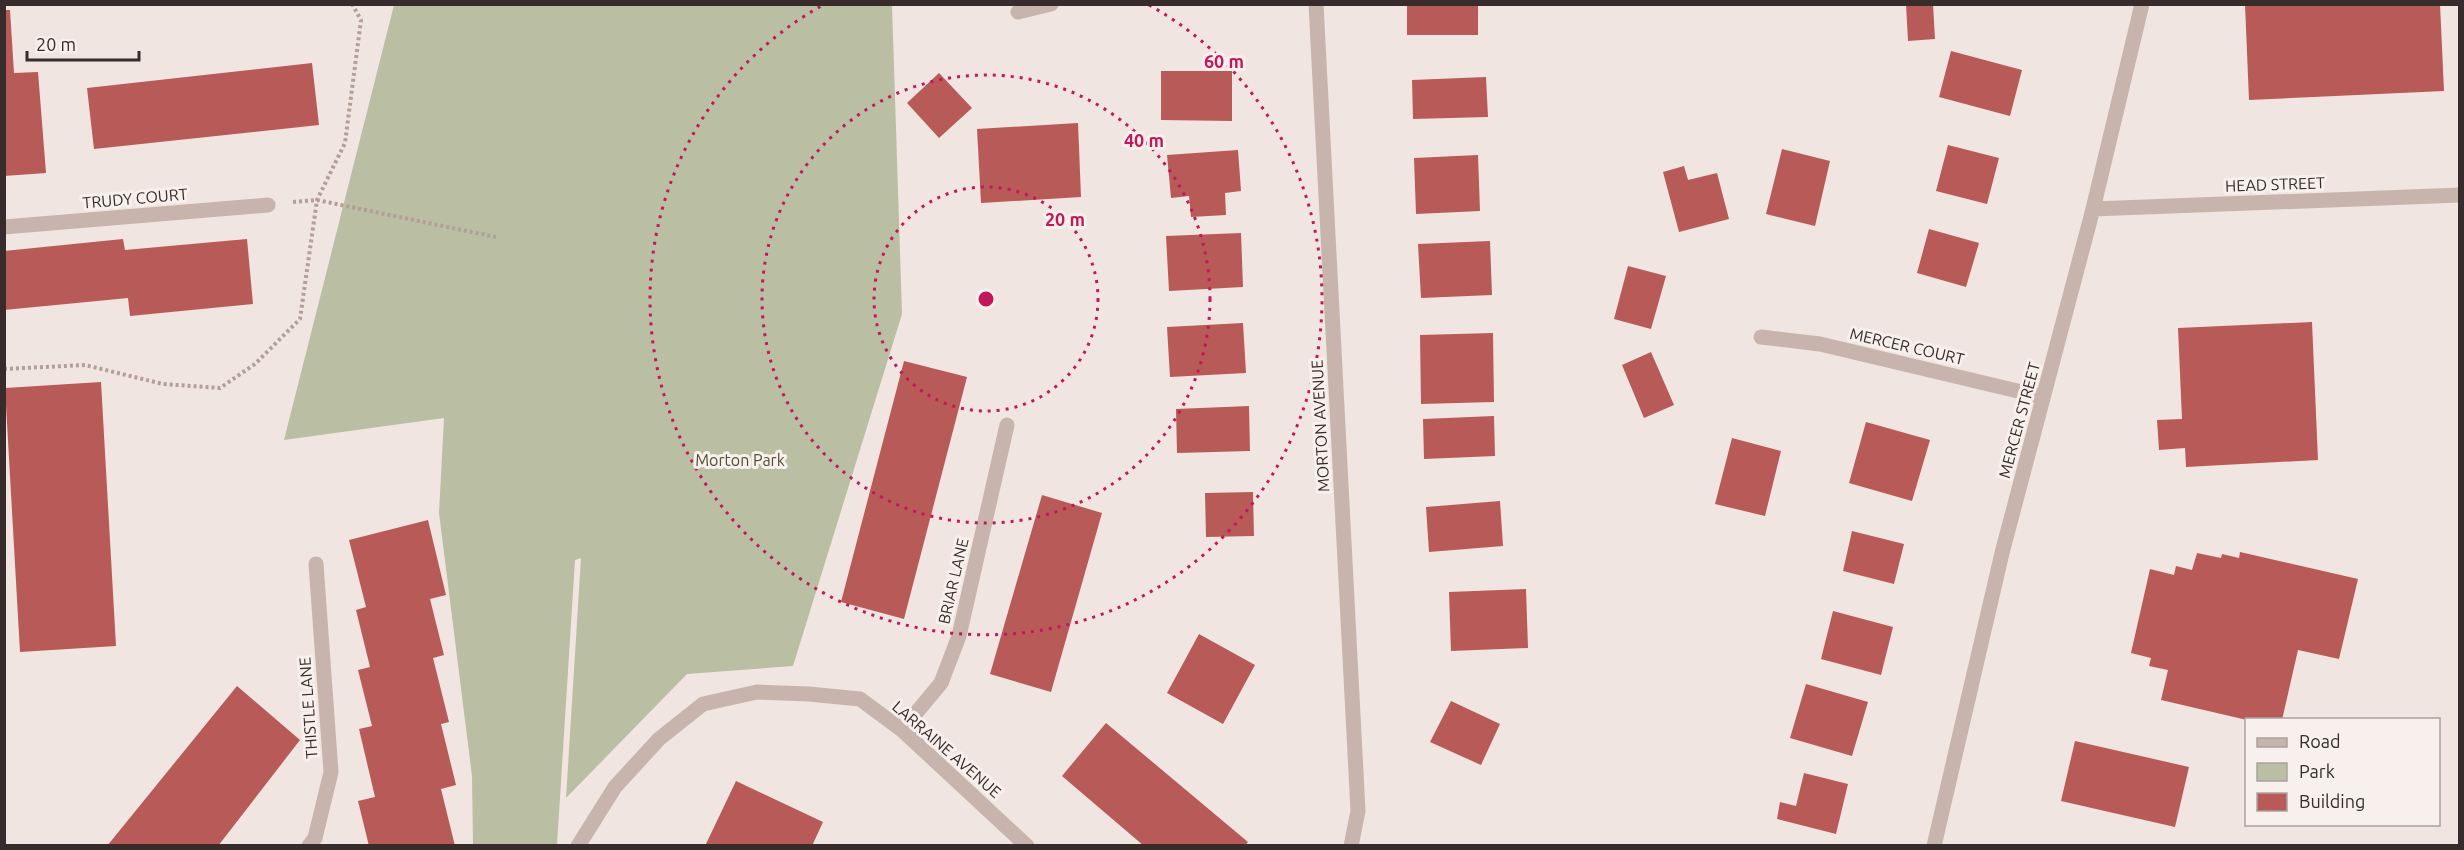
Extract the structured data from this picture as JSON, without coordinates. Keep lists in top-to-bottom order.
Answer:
{
  "streets": {
    "street": [
      "HEAD STREET",
      "TRUDY COURT",
      "MERCER COURT",
      "MERCER STREET",
      "MORTON AVENUE",
      "BRIAR LANE",
      "THISTLE LANE",
      "LARRAINE AVENUE"
    ]
  },
  "crossings": [
    ["HEAD STREET", "MERCER STREET"],
    ["MERCER COURT", "MERCER STREET"],
    ["BRIAR LANE", "LARRAINE AVENUE"]
  ],
  "parks": ["Morton Park"],
  "legend": ["Road", "Park", "Building"],
  "scale_bar": "20 m",
  "rings": ["60 m", "40 m", "20 m"]
}
